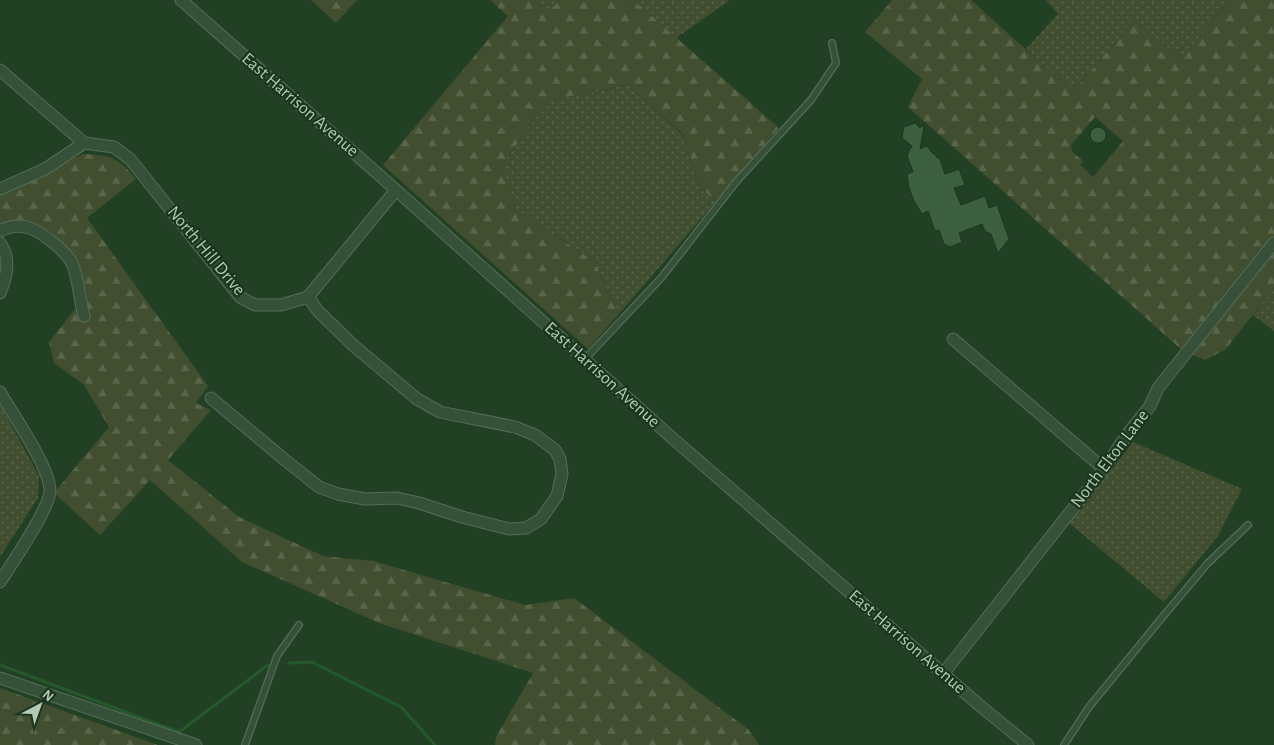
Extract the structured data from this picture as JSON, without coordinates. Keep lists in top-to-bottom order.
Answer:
{
  "streets": {
    "street": ["East Harrison Avenue", "North Hill Drive", "North Elton Lane"]
  },
  "crossings": [
    ["East Harrison Avenue", "North Elton Lane"]
  ],
  "north": "top right"
}
